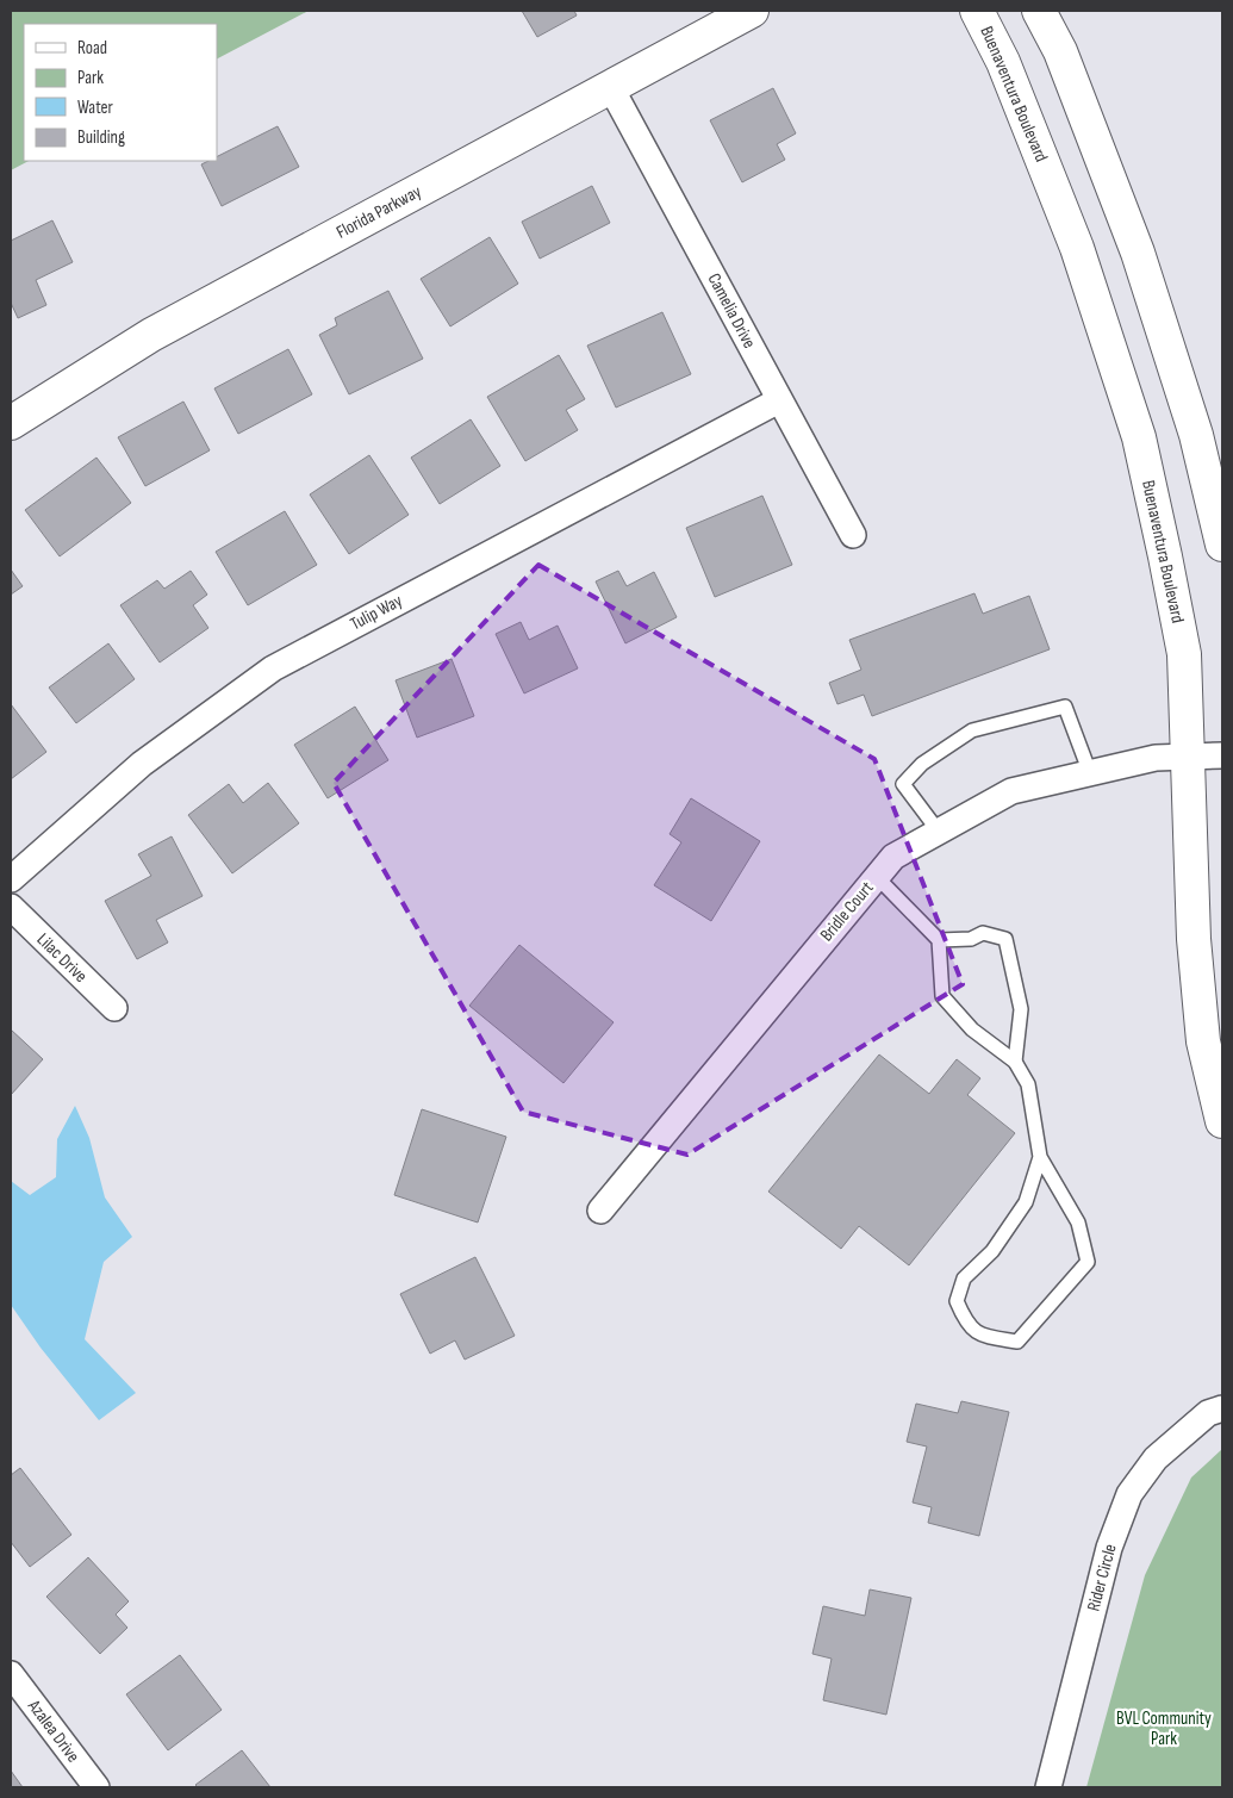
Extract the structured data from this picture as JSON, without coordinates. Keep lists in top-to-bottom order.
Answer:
{
  "streets": {
    "main road": ["Buenaventura Boulevard", "Florida Parkway"],
    "street": [
      "Camelia Drive",
      "Tulip Way",
      "Bridle Court",
      "Lilac Drive",
      "Rider Circle",
      "Azalea Drive"
    ]
  },
  "crossings": [
    ["Buenaventura Boulevard", "Bridle Court"],
    ["Florida Parkway", "Camelia Drive"],
    ["Camelia Drive", "Tulip Way"]
  ],
  "parks": ["BVL Community Park"],
  "legend": [
    "Road",
    "Park",
    "Water",
    "Building"
  ]
}
